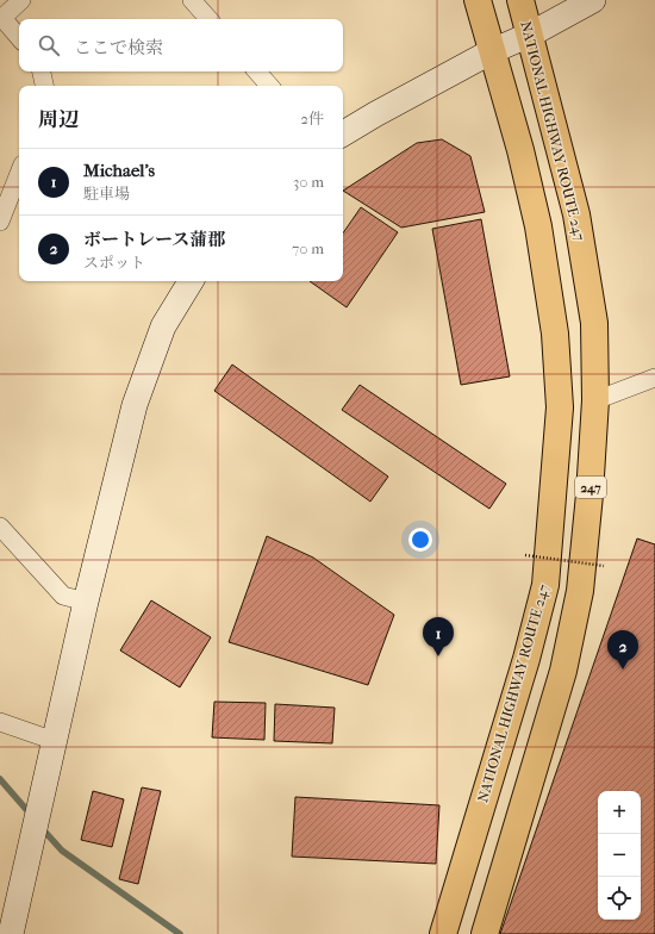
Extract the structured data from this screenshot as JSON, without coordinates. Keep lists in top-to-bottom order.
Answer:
{
  "streets": {
    "highway": ["NATIONAL HIGHWAY ROUTE 247", "247"]
  },
  "page": {
    "search": "ここで検索",
    "heading": ["周辺", "2件"],
    "list": [
      {
        "mark": "1",
        "name": "Michael's",
        "note": "駐車場",
        "value": "30 m"
      },
      {
        "mark": "2",
        "name": "ボートレース蒲郡",
        "note": "スポット",
        "value": "70 m"
      }
    ],
    "pins": ["1", "2"],
    "map_buttons": ["+", "−"]
  }
}
